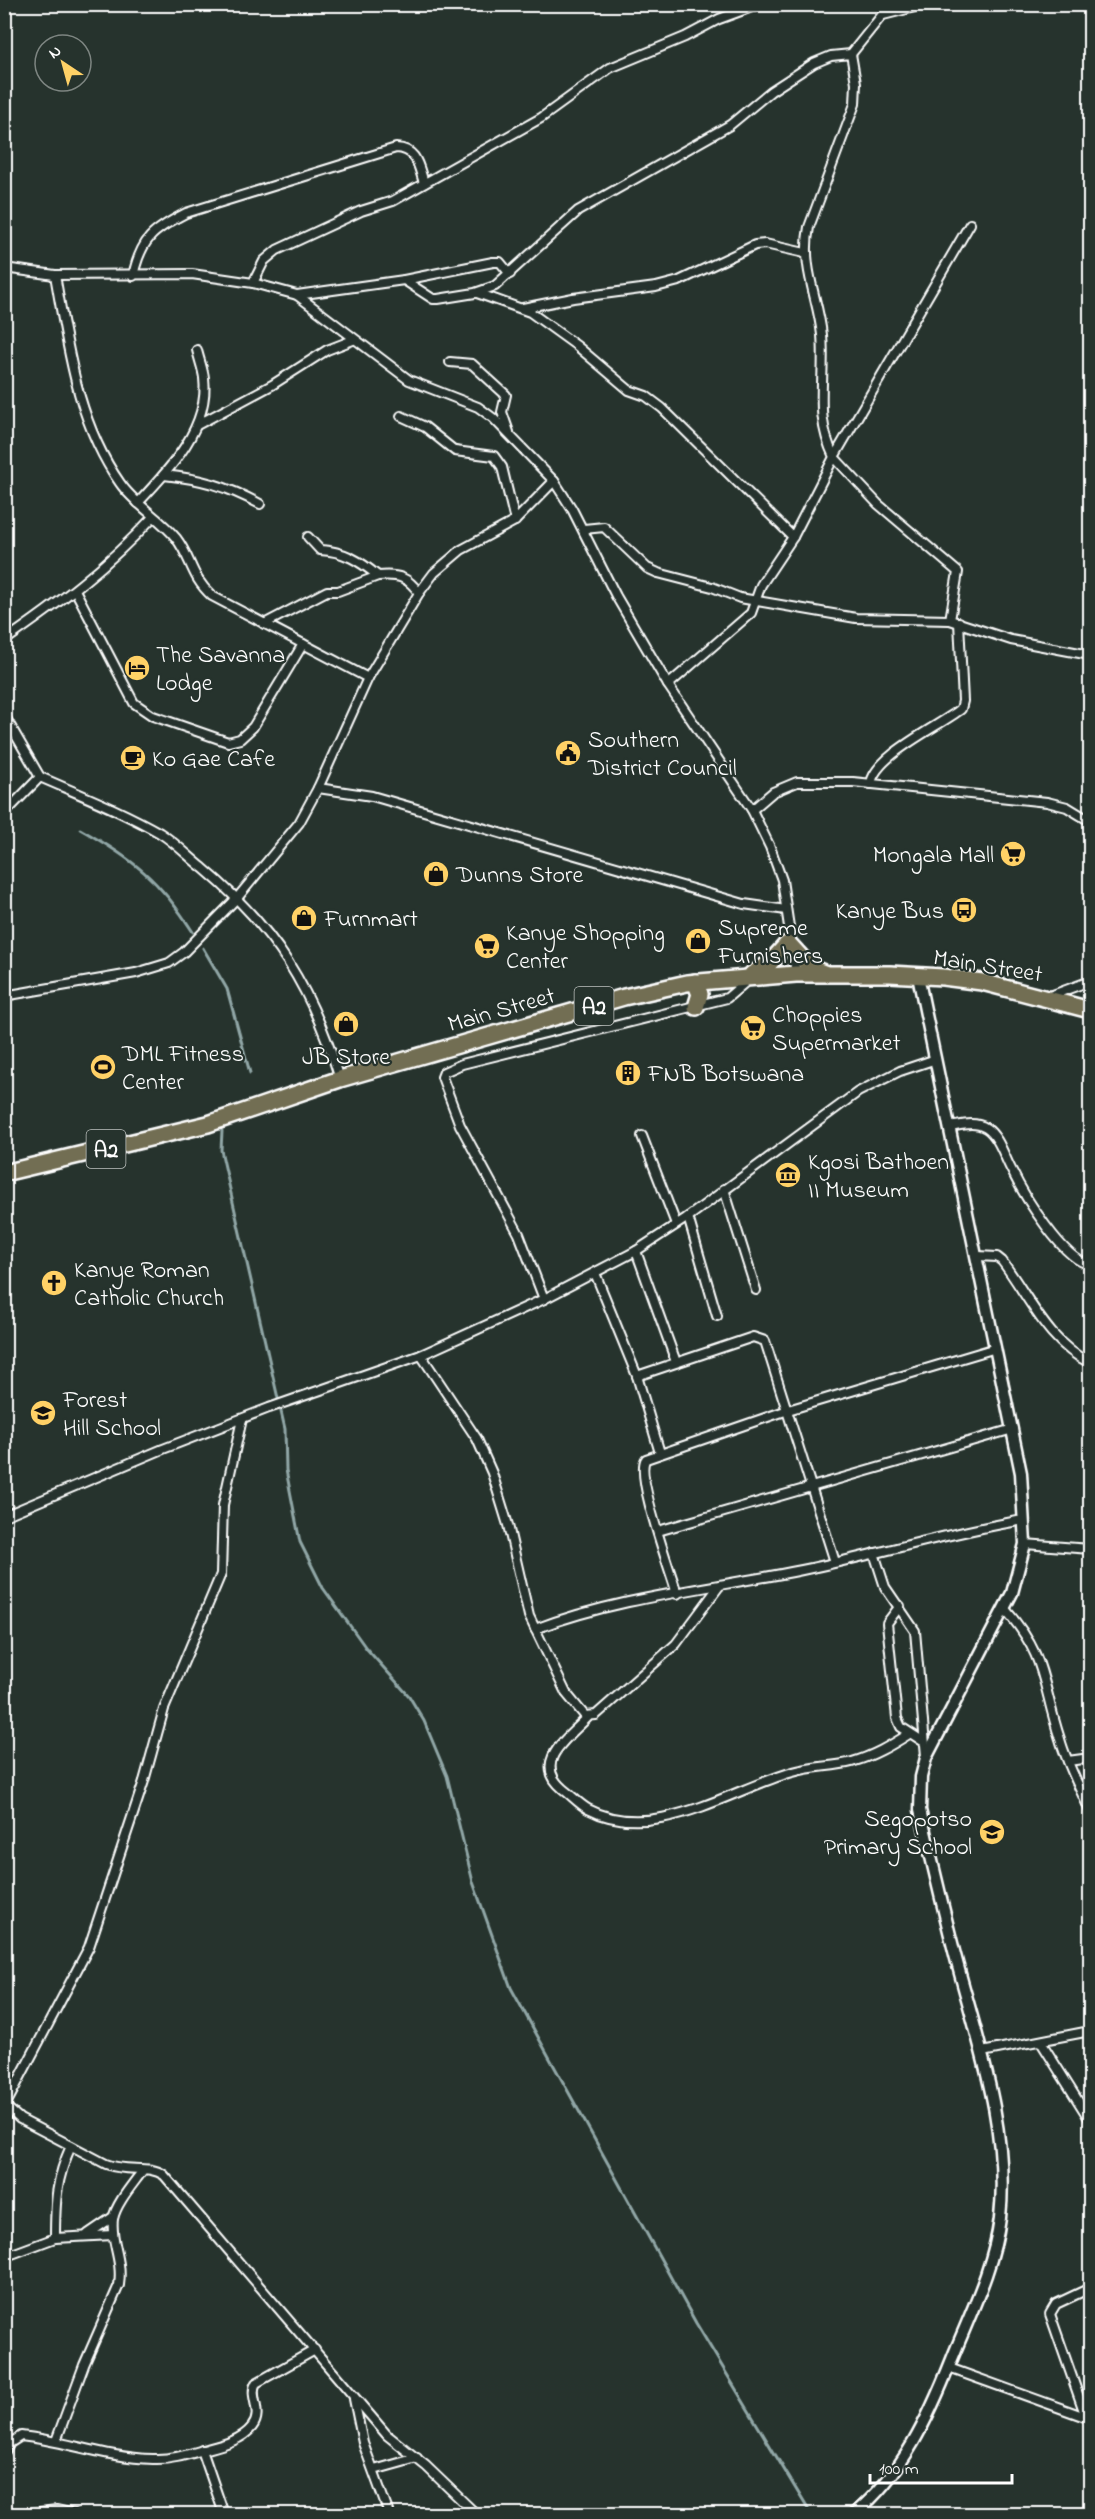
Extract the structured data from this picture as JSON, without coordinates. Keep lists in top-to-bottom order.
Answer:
{
  "streets": {
    "highway": ["Main Street", "A2"]
  },
  "places": {
    "hotel": ["The Savanna Lodge"],
    "public building": ["Southern District Council"],
    "cafe": ["Ko Gae Cafe"],
    "supermarket": ["Mongala Mall", "Kanye Shopping Center", "Choppies Supermarket"],
    "shop": [
      "Dunns Store",
      "Furnmart",
      "Supreme Furnishers",
      "JB Store"
    ],
    "bus stop": ["Kanye Bus"],
    "sports": ["DML Fitness Center"],
    "building": ["FNB Botswana"],
    "museum": ["Kgosi Bathoen II Museum"],
    "church": ["Kanye Roman Catholic Church"],
    "school or university": ["Forest Hill School", "Segopotso Primary School"]
  },
  "scale_bar": "100 m",
  "north": "top left"
}
